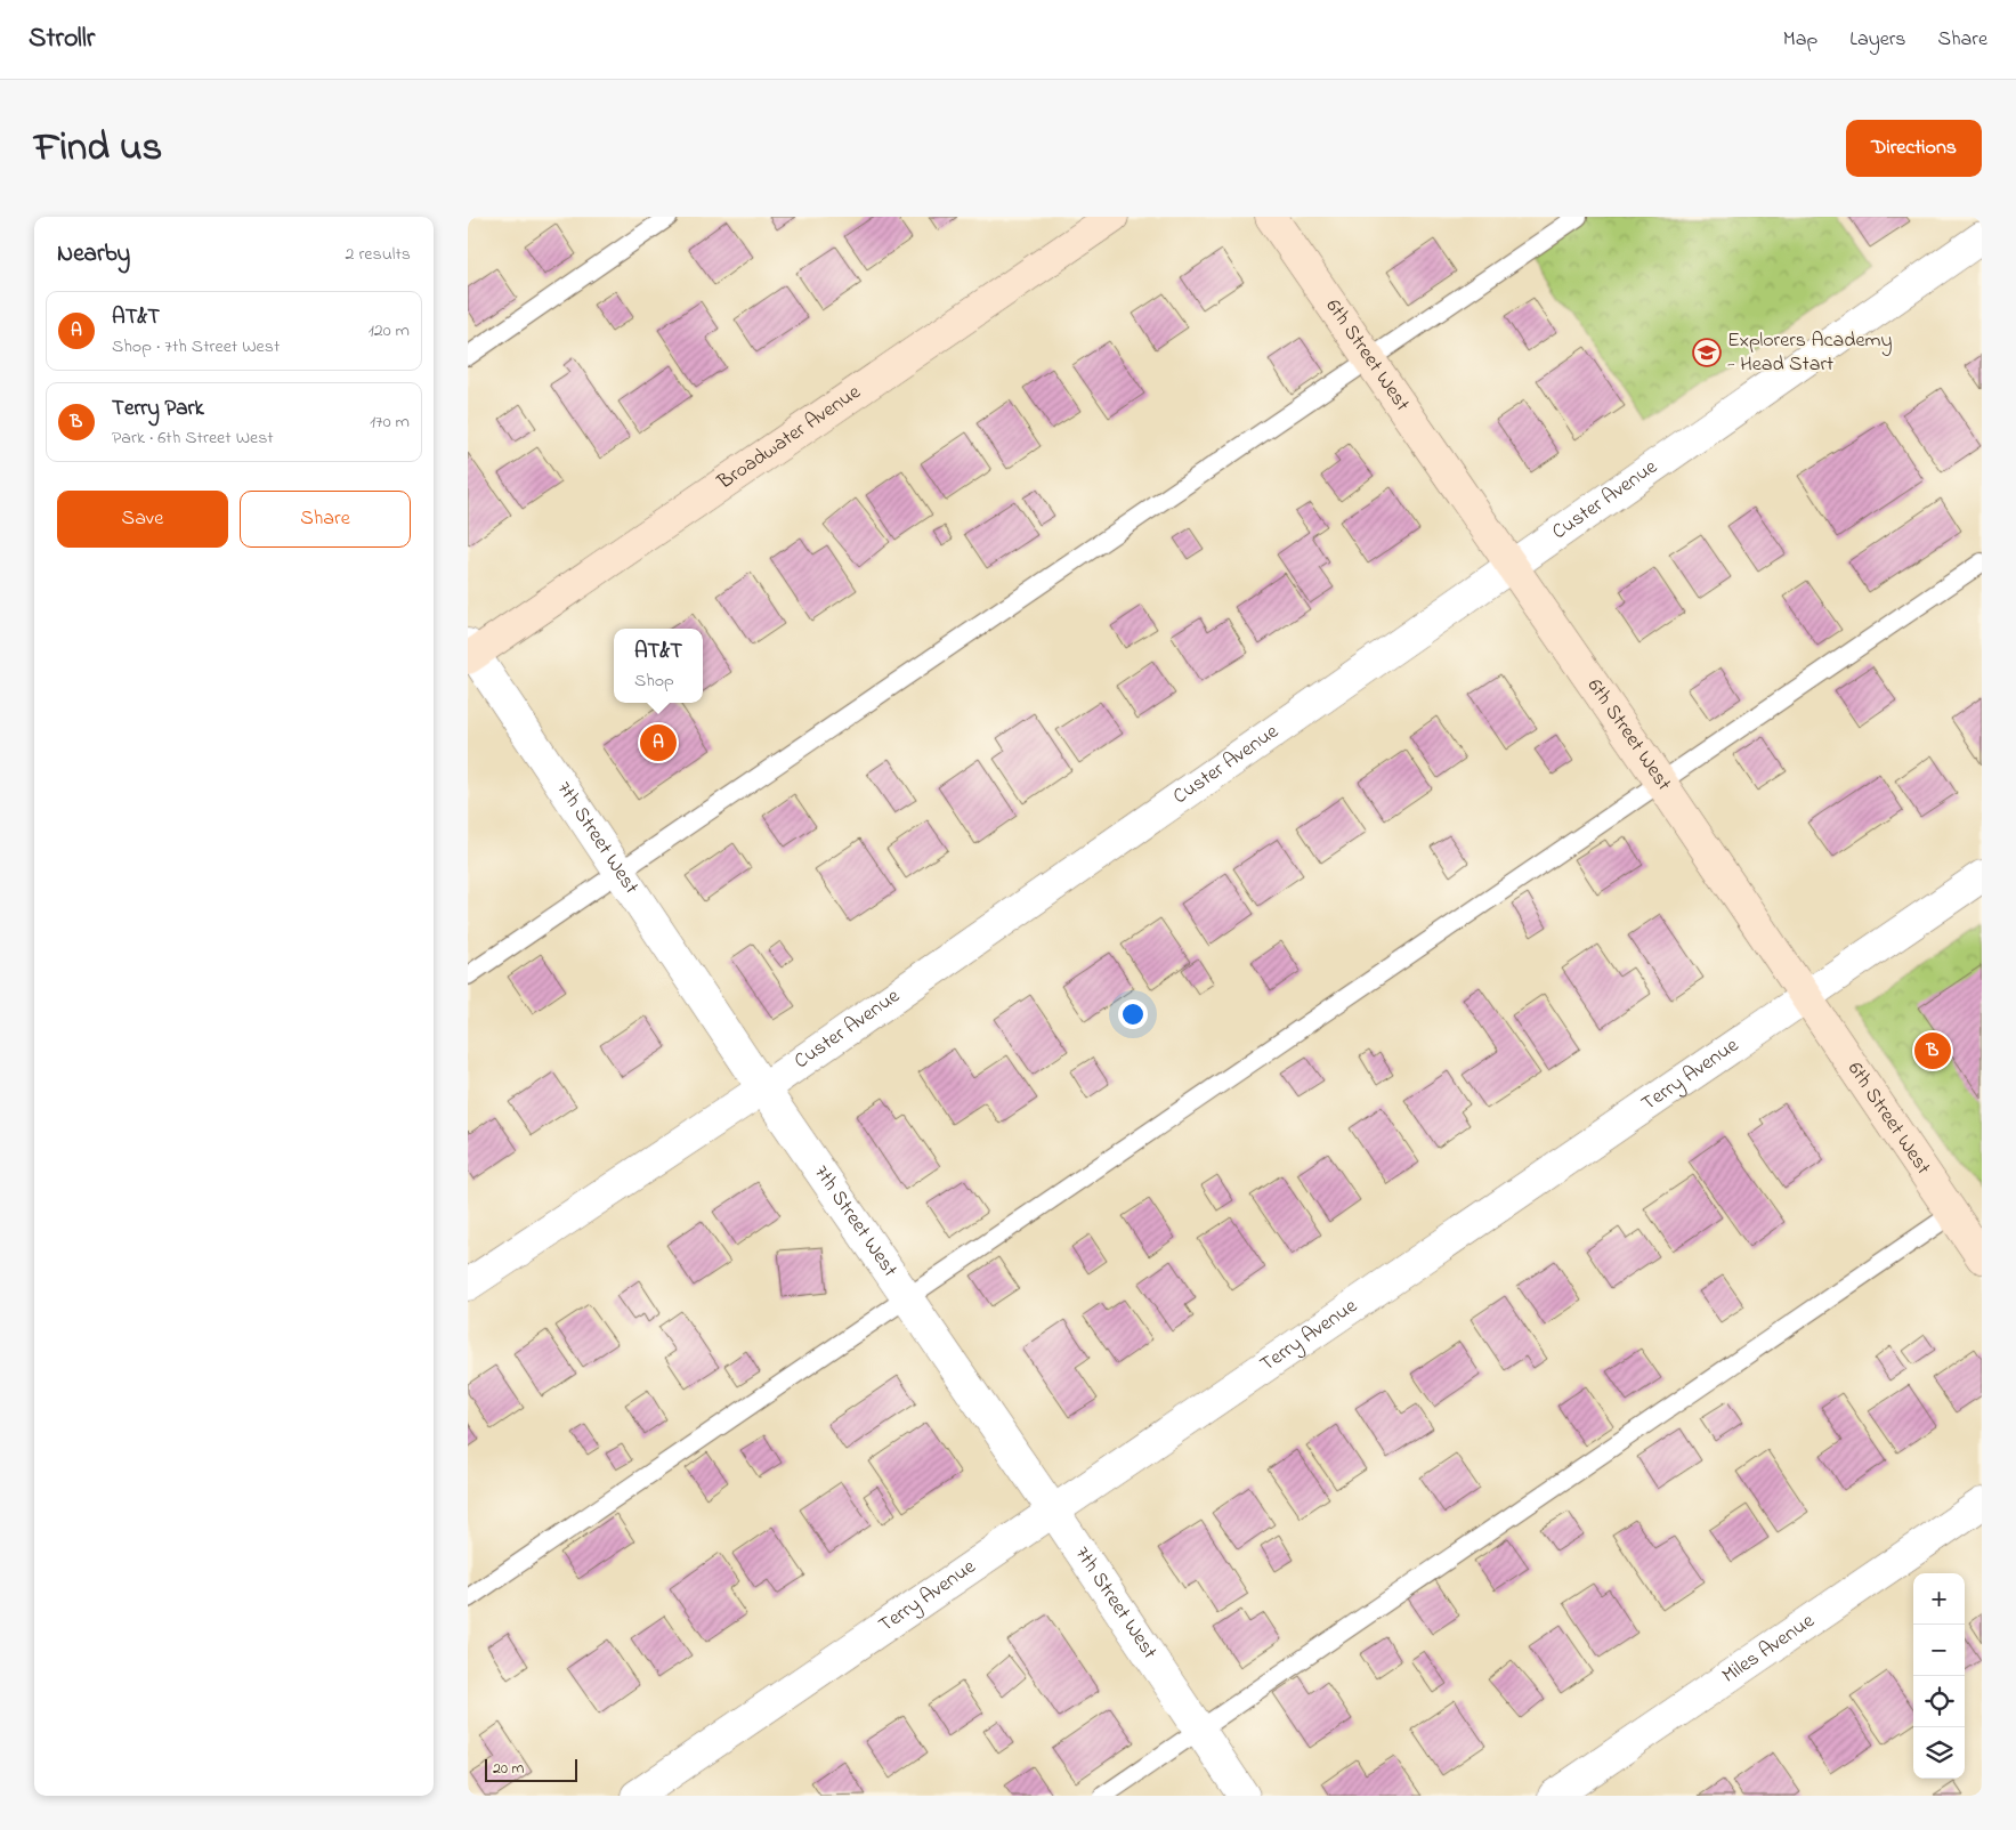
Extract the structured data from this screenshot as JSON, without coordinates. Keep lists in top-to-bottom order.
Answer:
{
  "streets": {
    "street": [
      "6th Street West",
      "Broadwater Avenue",
      "Custer Avenue",
      "7th Street West",
      "Terry Avenue",
      "Miles Avenue"
    ]
  },
  "crossings": [
    ["6th Street West", "Custer Avenue"],
    ["6th Street West", "Terry Avenue"],
    ["Broadwater Avenue", "7th Street West"],
    ["Custer Avenue", "7th Street West"],
    ["7th Street West", "Terry Avenue"]
  ],
  "places": {
    "school or university": ["Explorers Academy - Head Start"]
  },
  "scale_bar": "20 m",
  "page": {
    "header": "Strollr",
    "nav": ["Map", "Layers", "Share"],
    "title": "Find us",
    "buttons": [
      "Directions",
      ["Save", "Share"]
    ],
    "heading": ["Nearby", "2 results"],
    "list": [
      {
        "mark": "A",
        "name": "AT&T",
        "note": "Shop · 7th Street West",
        "value": "120 m"
      },
      {
        "mark": "B",
        "name": "Terry Park",
        "note": "Park · 6th Street West",
        "value": "170 m"
      }
    ],
    "popup": ["AT&T", "Shop"],
    "pins": ["A", "B"],
    "map_buttons": ["+", "−"],
    "scale": "20 m"
  }
}
